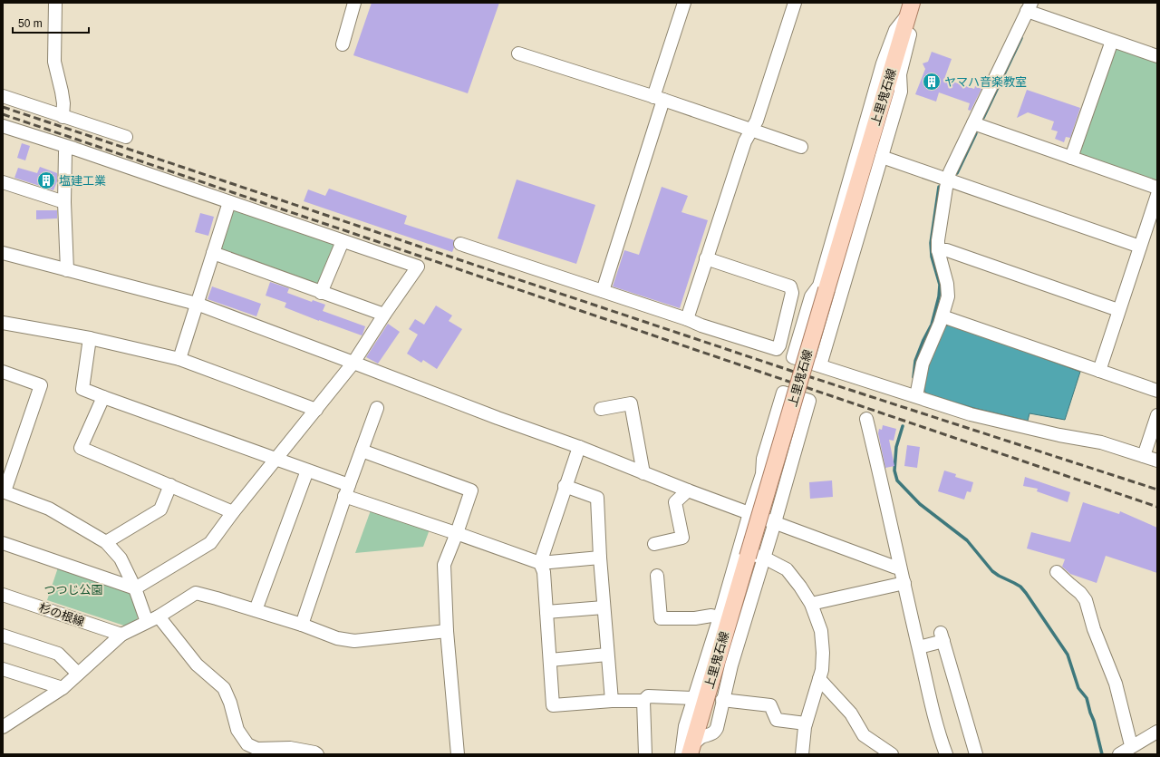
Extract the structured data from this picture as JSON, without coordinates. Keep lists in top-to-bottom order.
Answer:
{
  "streets": {
    "main road": ["上里鬼石線"],
    "street": ["杉の根線"]
  },
  "parks": ["つつじ公園"],
  "places": {
    "building": ["ヤマハ音楽教室", "塩建工業"]
  },
  "scale_bar": "50 m"
}
